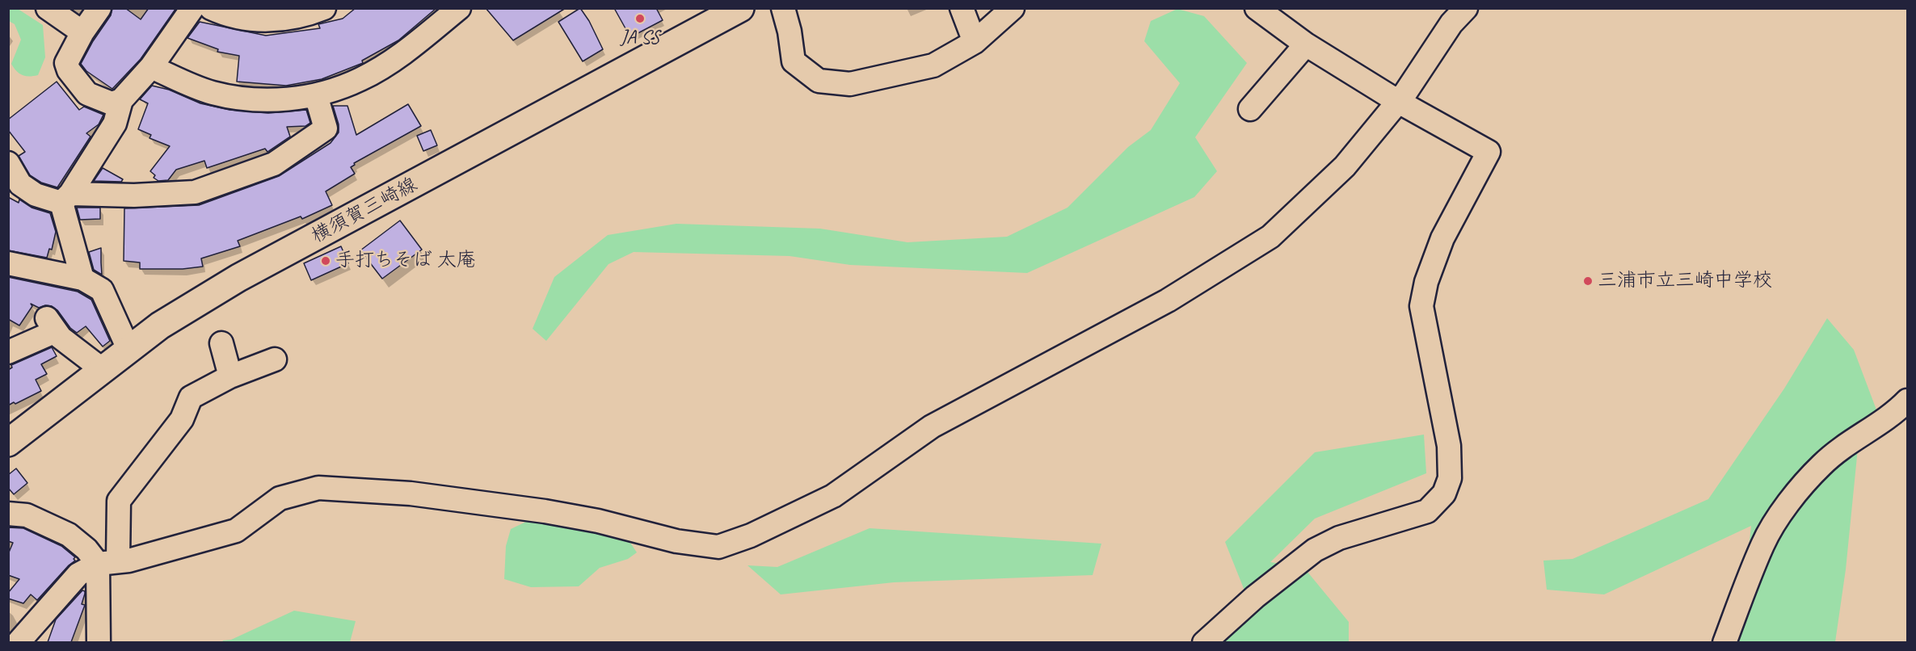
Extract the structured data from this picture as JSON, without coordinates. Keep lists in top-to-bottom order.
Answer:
{
  "streets": {
    "main road": ["横須賀三崎線"]
  },
  "places": ["JA SS", "手打ちそば 太庵", "三浦市立三崎中学校"]
}
